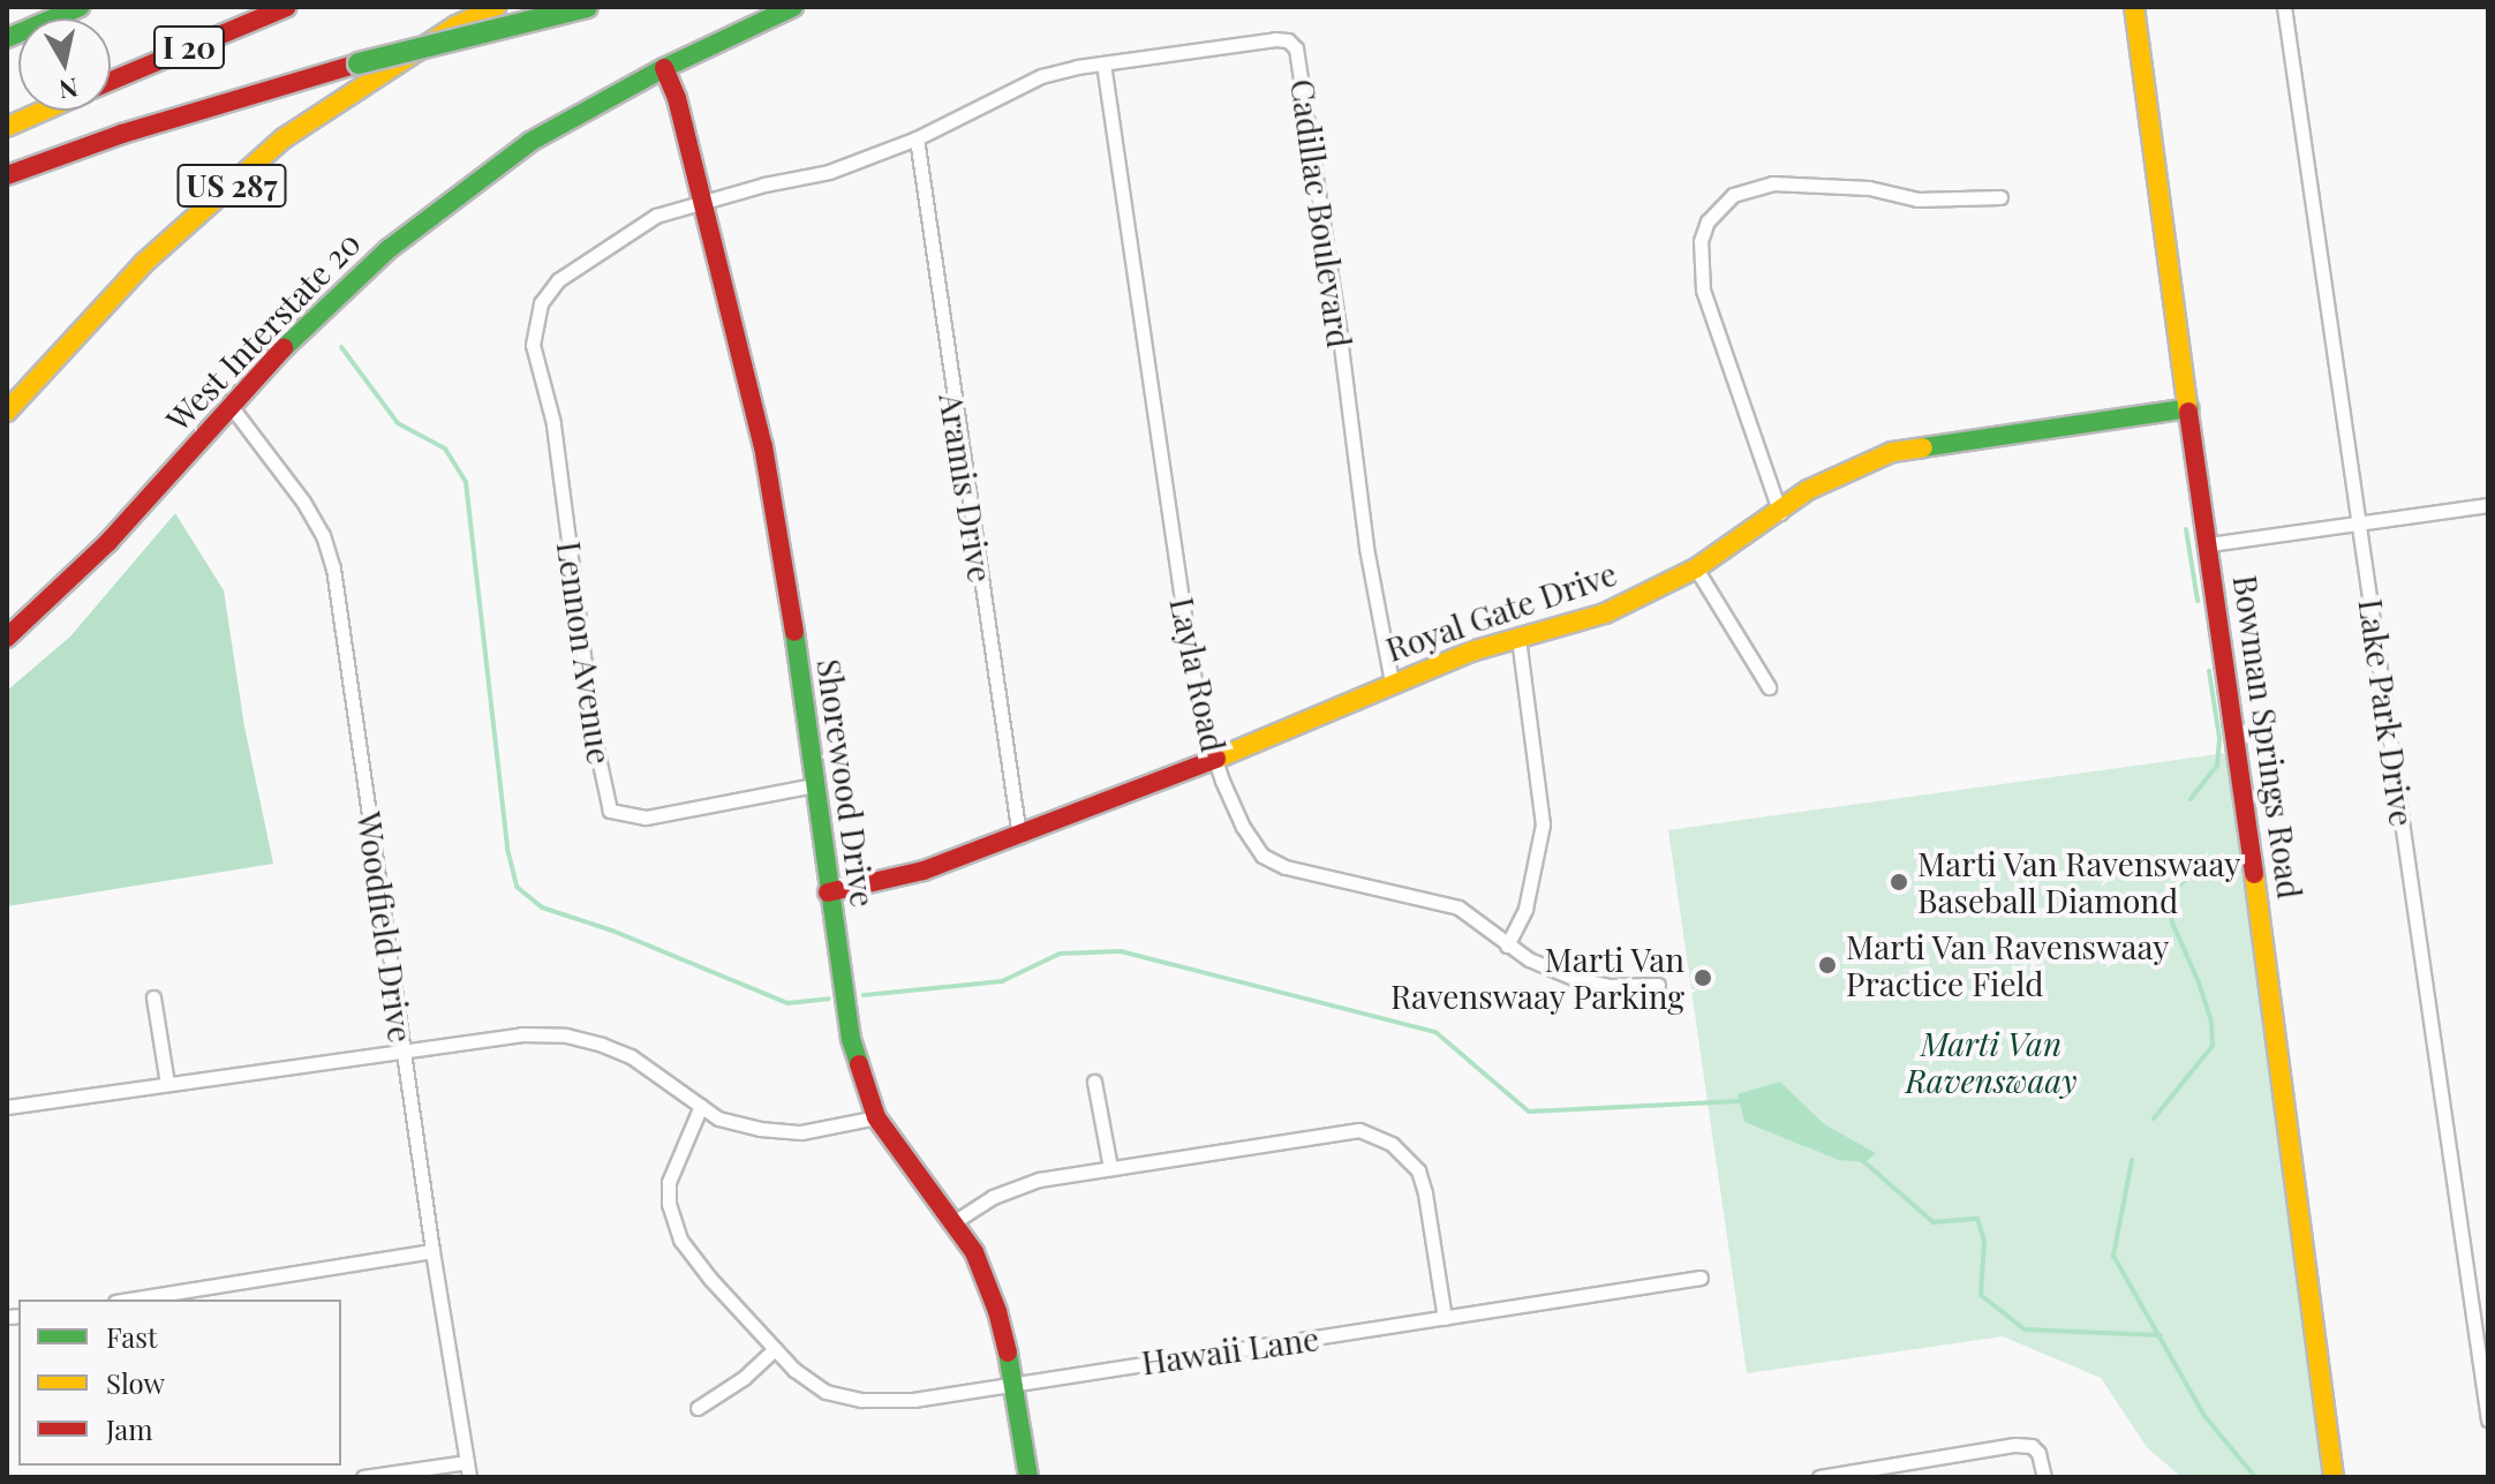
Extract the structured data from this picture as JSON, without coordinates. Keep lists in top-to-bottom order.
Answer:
{
  "streets": {
    "main road": [
      "I 20",
      "US 287",
      "West Interstate 20",
      "Royal Gate Drive",
      "Bowman Springs Road",
      "Shorewood Drive"
    ],
    "street": [
      "Cadillac Boulevard",
      "Aramis Drive",
      "Lennon Avenue",
      "Layla Road",
      "Lake Park Drive",
      "Woodfield Drive",
      "Hawaii Lane"
    ]
  },
  "crossings": [
    ["Cadillac Boulevard", "Aramis Drive"],
    ["Cadillac Boulevard", "Royal Gate Drive"],
    ["Cadillac Boulevard", "Lennon Avenue"],
    ["Cadillac Boulevard", "Layla Road"],
    ["Cadillac Boulevard", "Shorewood Drive"],
    ["West Interstate 20", "Shorewood Drive"],
    ["West Interstate 20", "Woodfield Drive"],
    ["Aramis Drive", "Royal Gate Drive"],
    ["Royal Gate Drive", "Layla Road"],
    ["Royal Gate Drive", "Bowman Springs Road"],
    ["Royal Gate Drive", "Shorewood Drive"],
    ["Lennon Avenue", "Shorewood Drive"],
    ["Shorewood Drive", "Hawaii Lane"]
  ],
  "parks": ["Marti Van Ravenswaay"],
  "places": ["Marti Van Ravenswaay Baseball Diamond", "Marti Van Ravenswaay Practice Field", "Marti Van Ravenswaay Parking"],
  "legend": ["Fast", "Slow", "Jam"],
  "north": "bottom"
}
